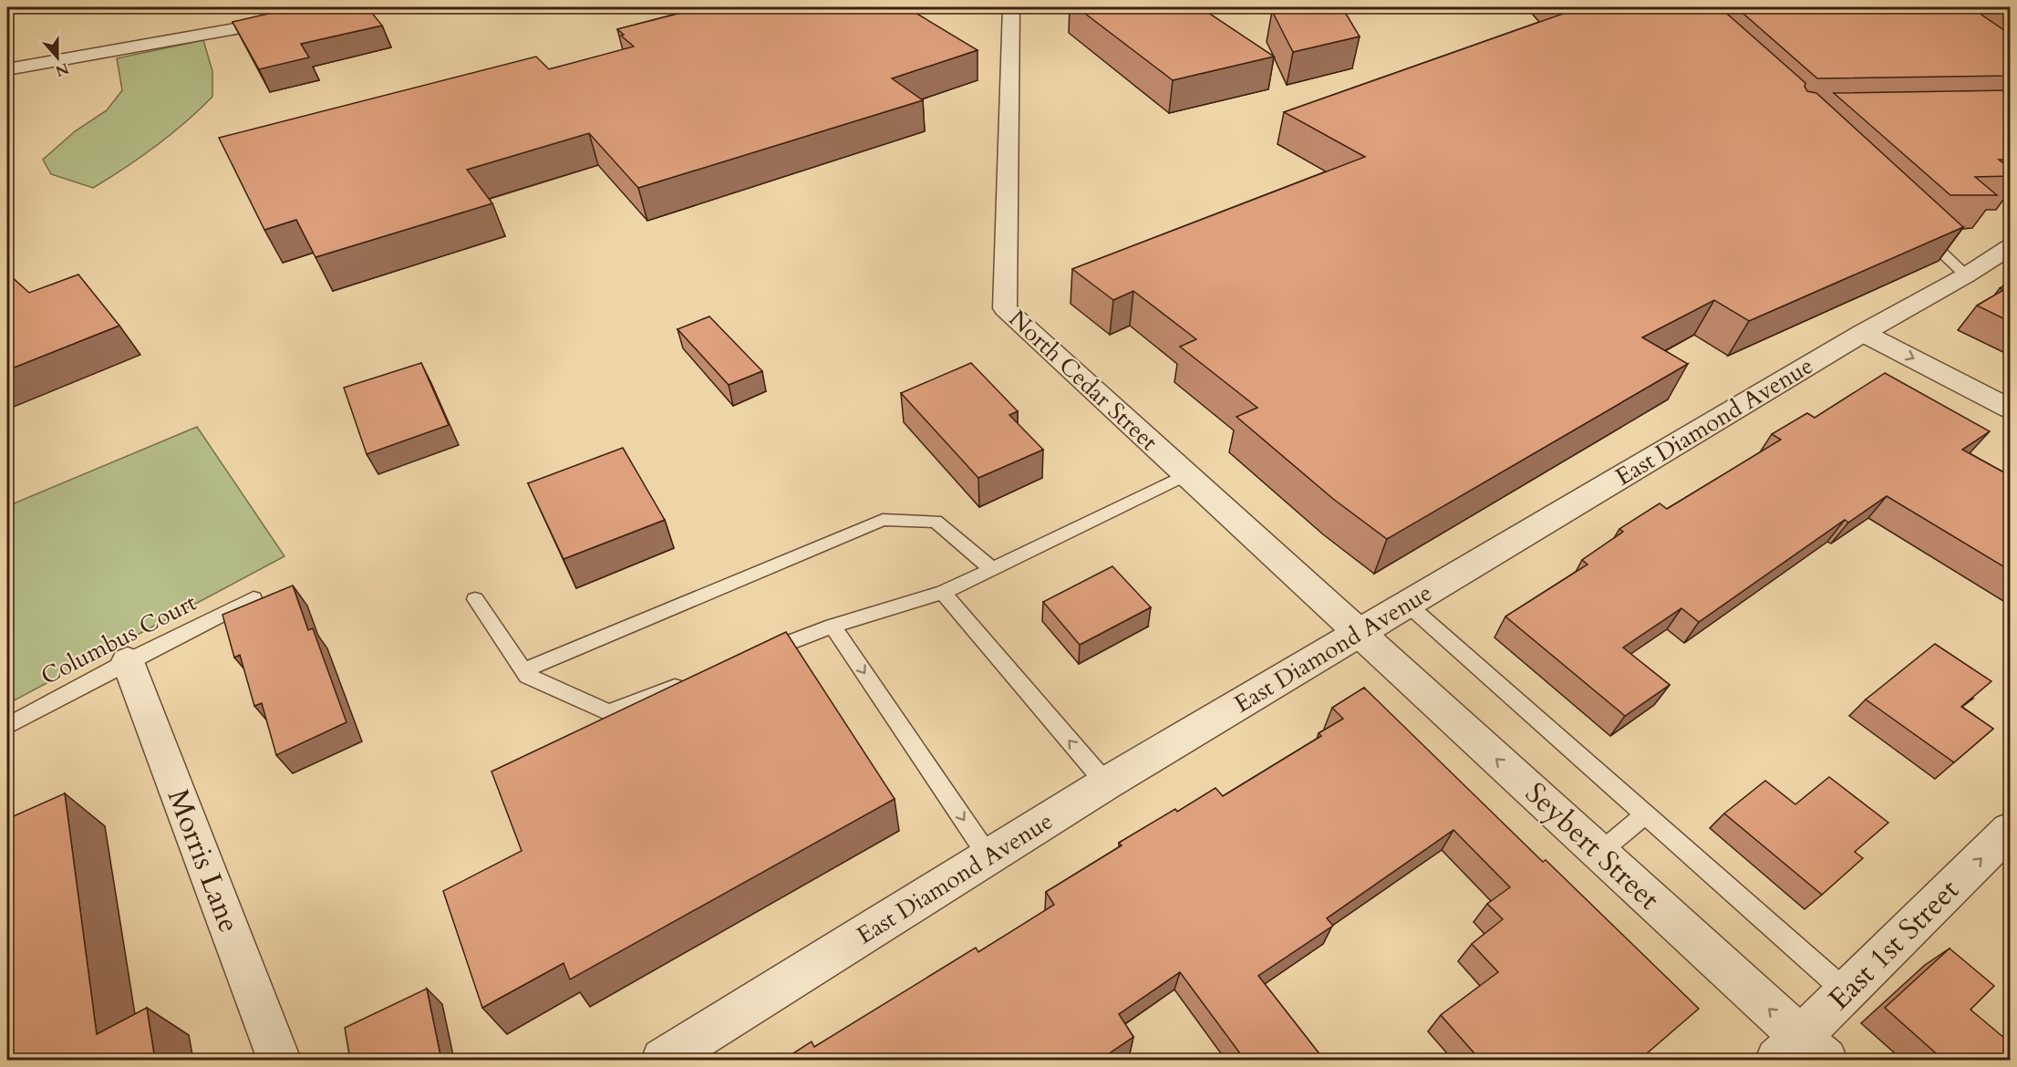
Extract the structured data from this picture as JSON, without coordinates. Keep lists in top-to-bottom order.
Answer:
{
  "streets": {
    "street": [
      "North Cedar Street",
      "East Diamond Avenue",
      "Seybert Street",
      "Morris Lane",
      "East 1st Street"
    ],
    "lane": ["Columbus Court"]
  },
  "crossings": [
    ["North Cedar Street", "East Diamond Avenue"],
    ["North Cedar Street", "Seybert Street"],
    ["East Diamond Avenue", "Seybert Street"],
    ["Columbus Court", "Morris Lane"],
    ["Seybert Street", "East 1st Street"]
  ],
  "one_way": ["Seybert Street", "East 1st Street"],
  "north": "bottom"
}
